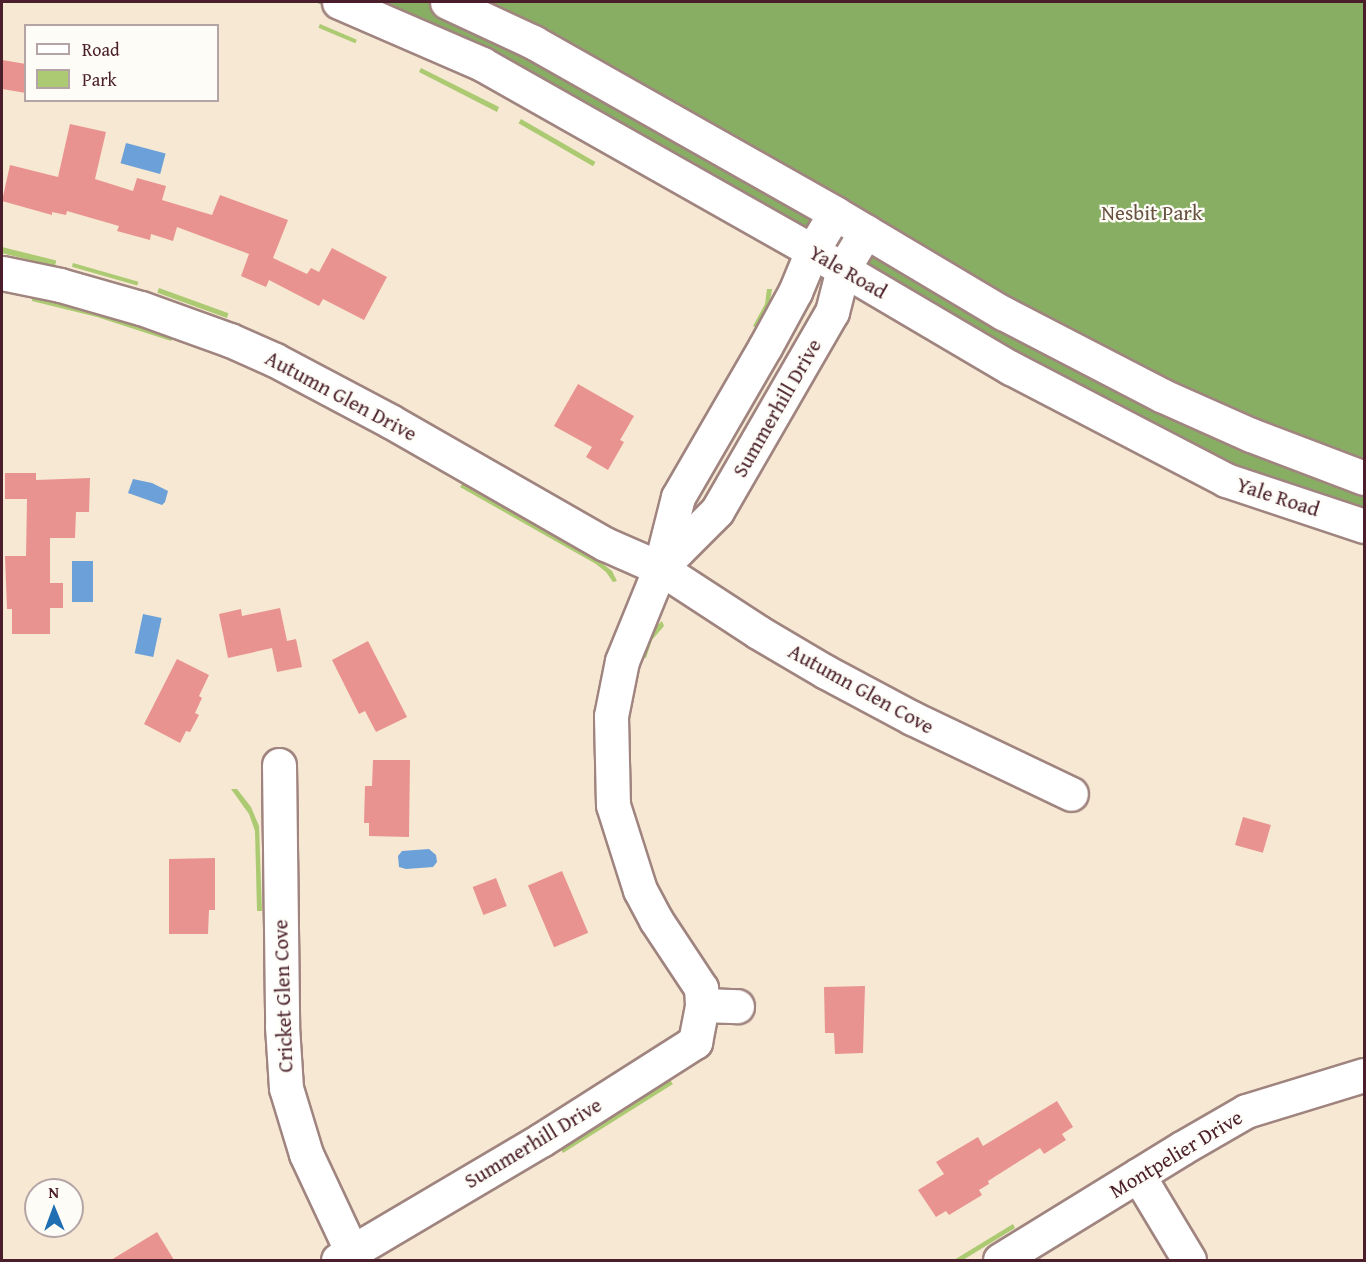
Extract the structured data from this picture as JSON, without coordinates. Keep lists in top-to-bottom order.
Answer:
{
  "streets": {
    "street": [
      "Yale Road",
      "Autumn Glen Drive",
      "Summerhill Drive",
      "Autumn Glen Cove",
      "Cricket Glen Cove",
      "Montpelier Drive"
    ]
  },
  "crossings": [
    ["Yale Road", "Summerhill Drive"],
    ["Autumn Glen Drive", "Summerhill Drive"],
    ["Autumn Glen Drive", "Autumn Glen Cove"],
    ["Summerhill Drive", "Autumn Glen Cove"],
    ["Summerhill Drive", "Cricket Glen Cove"]
  ],
  "parks": ["Nesbit Park"],
  "legend": ["Road", "Park"],
  "north": "top"
}
